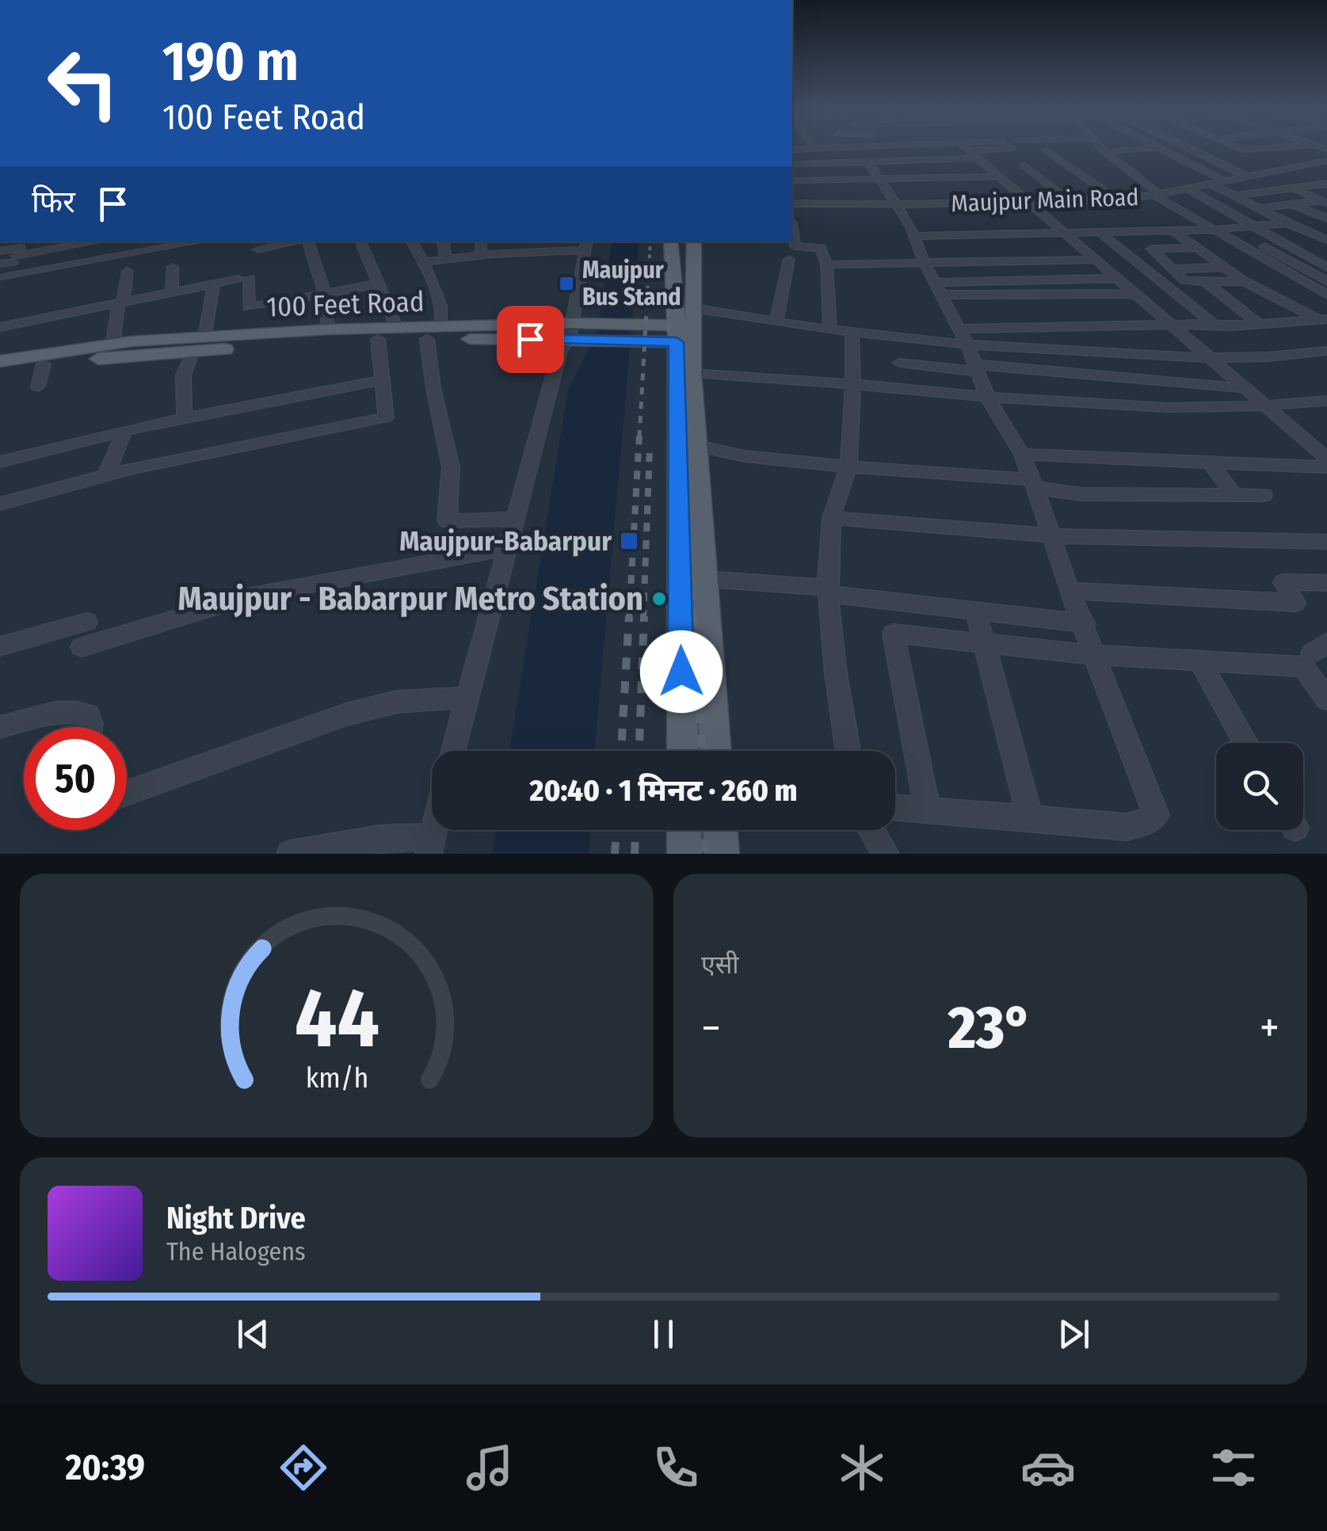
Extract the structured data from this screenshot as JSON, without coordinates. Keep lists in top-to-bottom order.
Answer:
{
  "streets": {
    "main road": ["100 Feet Road"],
    "street": ["Maujpur Main Road"]
  },
  "places": {
    "transit": ["Maujpur Bus Stand", "Maujpur-Babarpur"],
    "other": ["Maujpur - Babarpur Metro Station"]
  },
  "page": {
    "turn": ["190 m", "100 Feet Road"],
    "then": "फिर",
    "limit": "50",
    "trip": "20:40 · 1 मिनट · 260 m",
    "tile": "एसी",
    "heat": ["−", "23°", "+"],
    "song": ["Night Drive", "The Halogens"],
    "tabs": "20:39",
    "gauge": ["44", "km/h"]
  }
}
